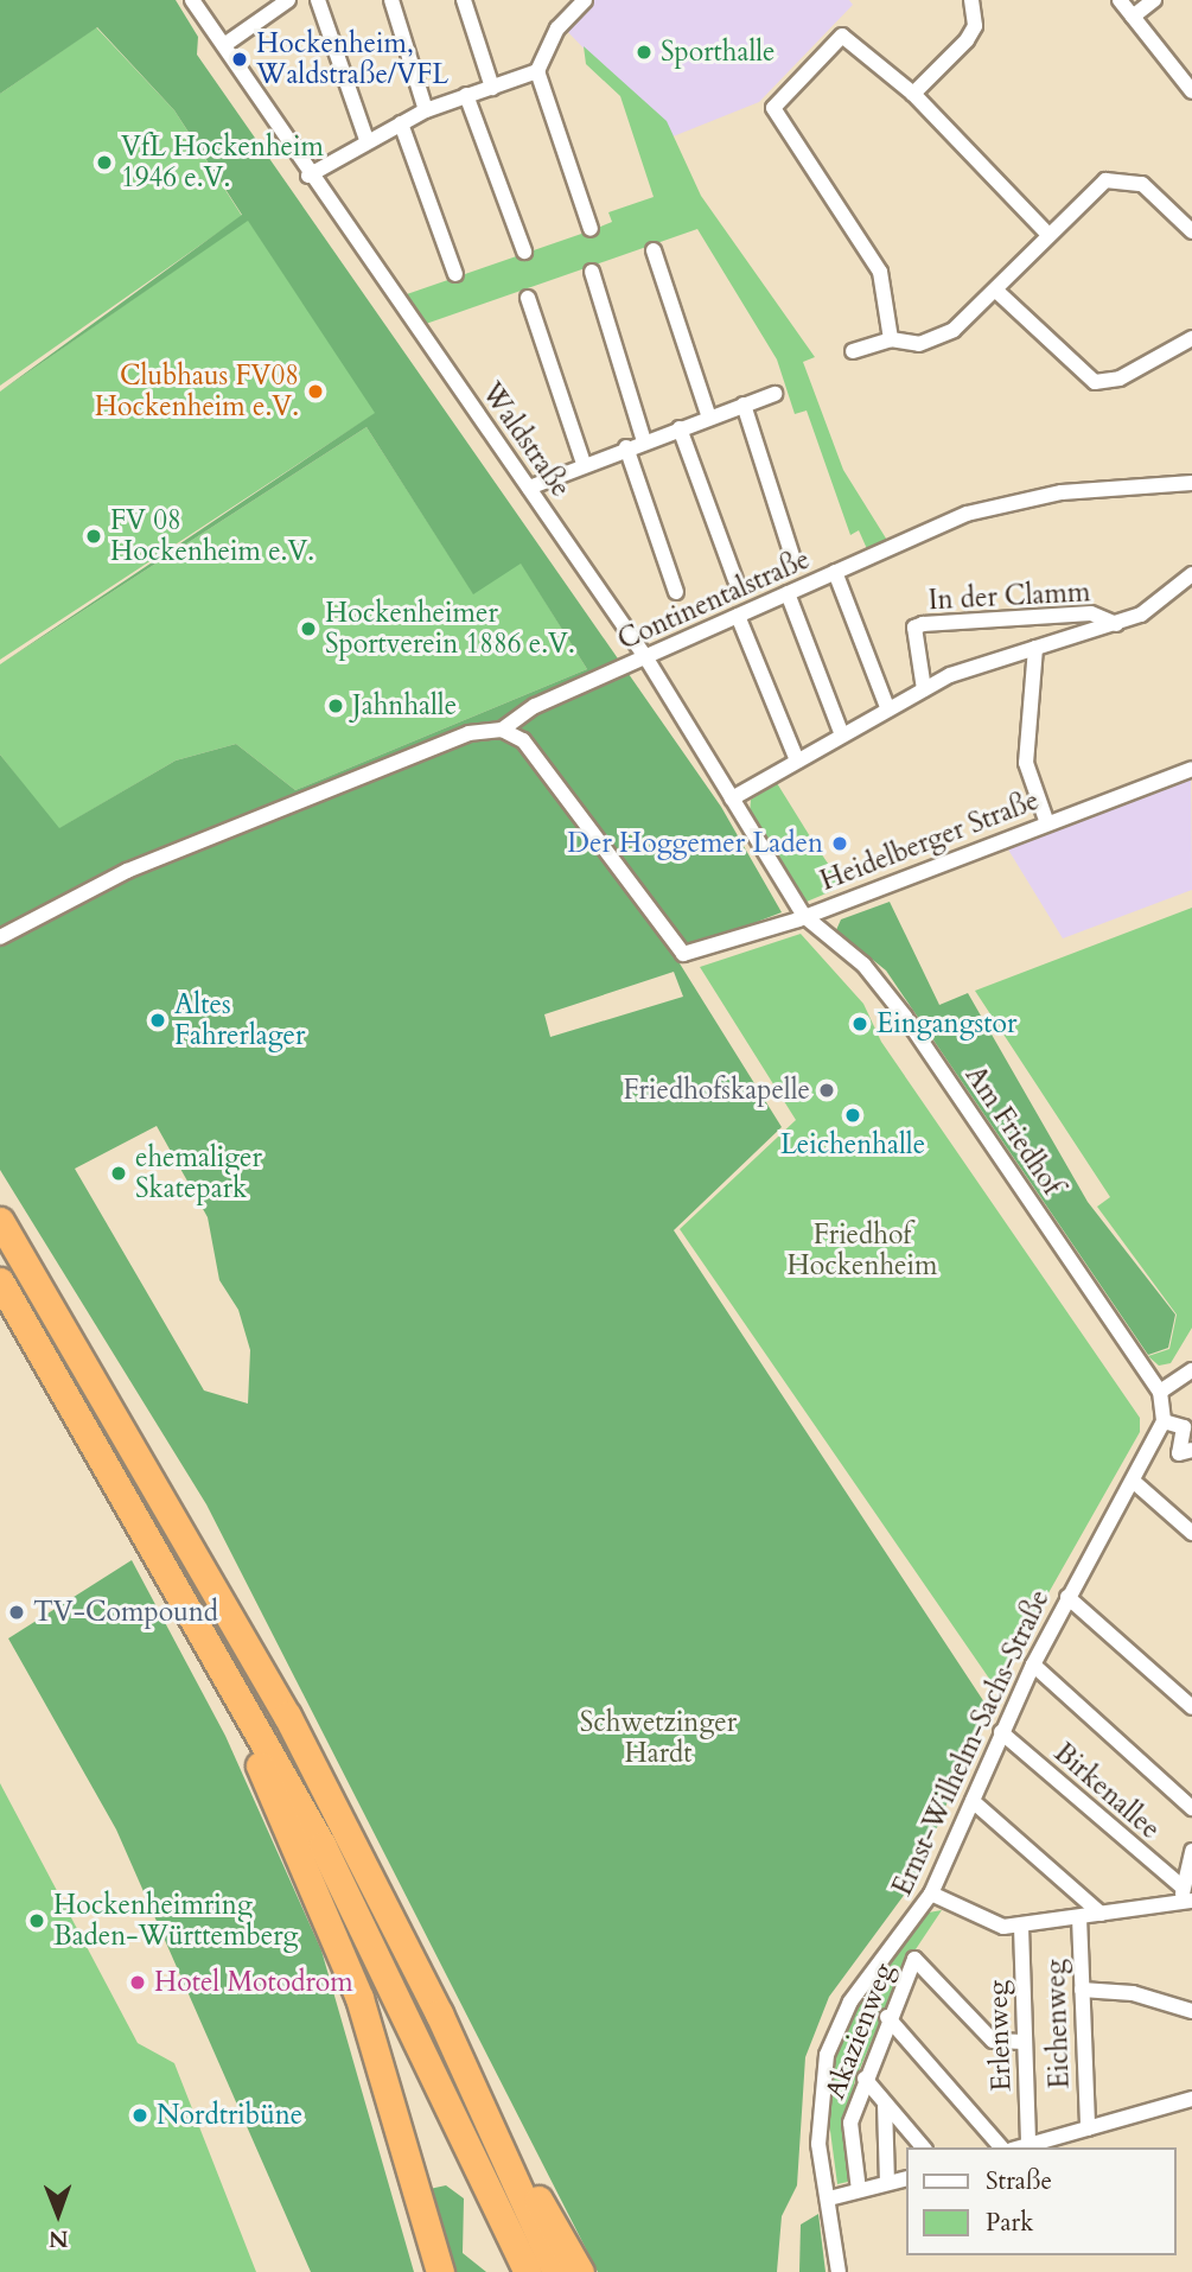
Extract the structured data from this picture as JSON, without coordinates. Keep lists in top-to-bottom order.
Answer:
{
  "streets": {
    "street": [
      "Waldstraße",
      "In der Clamm",
      "Continentalstraße",
      "Heidelberger Straße",
      "Am Friedhof",
      "Ernst-Wilhelm-Sachs-Straße",
      "Birkenallee",
      "Eichenweg",
      "Akazienweg",
      "Erlenweg"
    ]
  },
  "crossings": [
    ["Waldstraße", "In der Clamm"],
    ["Waldstraße", "Continentalstraße"],
    ["Waldstraße", "Heidelberger Straße"],
    ["Waldstraße", "Am Friedhof"],
    ["In der Clamm", "Heidelberger Straße"],
    ["Continentalstraße", "Heidelberger Straße"],
    ["Heidelberger Straße", "Am Friedhof"],
    ["Ernst-Wilhelm-Sachs-Straße", "Birkenallee"],
    ["Akazienweg", "Erlenweg"]
  ],
  "parks": ["Friedhof Hockenheim", "Schwetzinger Hardt"],
  "places": [
    "Sporthalle",
    "Hockenheim, Waldstraße/VFL",
    "VfL Hockenheim 1946 e.V.",
    "Clubhaus FV08 Hockenheim e.V.",
    "FV 08 Hockenheim e.V.",
    "Hockenheimer Sportverein 1886 e.V.",
    "Jahnhalle",
    "Der Hoggemer Laden",
    "Altes Fahrerlager",
    "Eingangstor",
    "Friedhofskapelle",
    "Leichenhalle",
    "ehemaliger Skatepark",
    "TV-Compound",
    "Hockenheimring Baden-Württemberg",
    "Hotel Motodrom",
    "Nordtribüne"
  ],
  "legend": ["Straße", "Park"],
  "north": "bottom"
}
